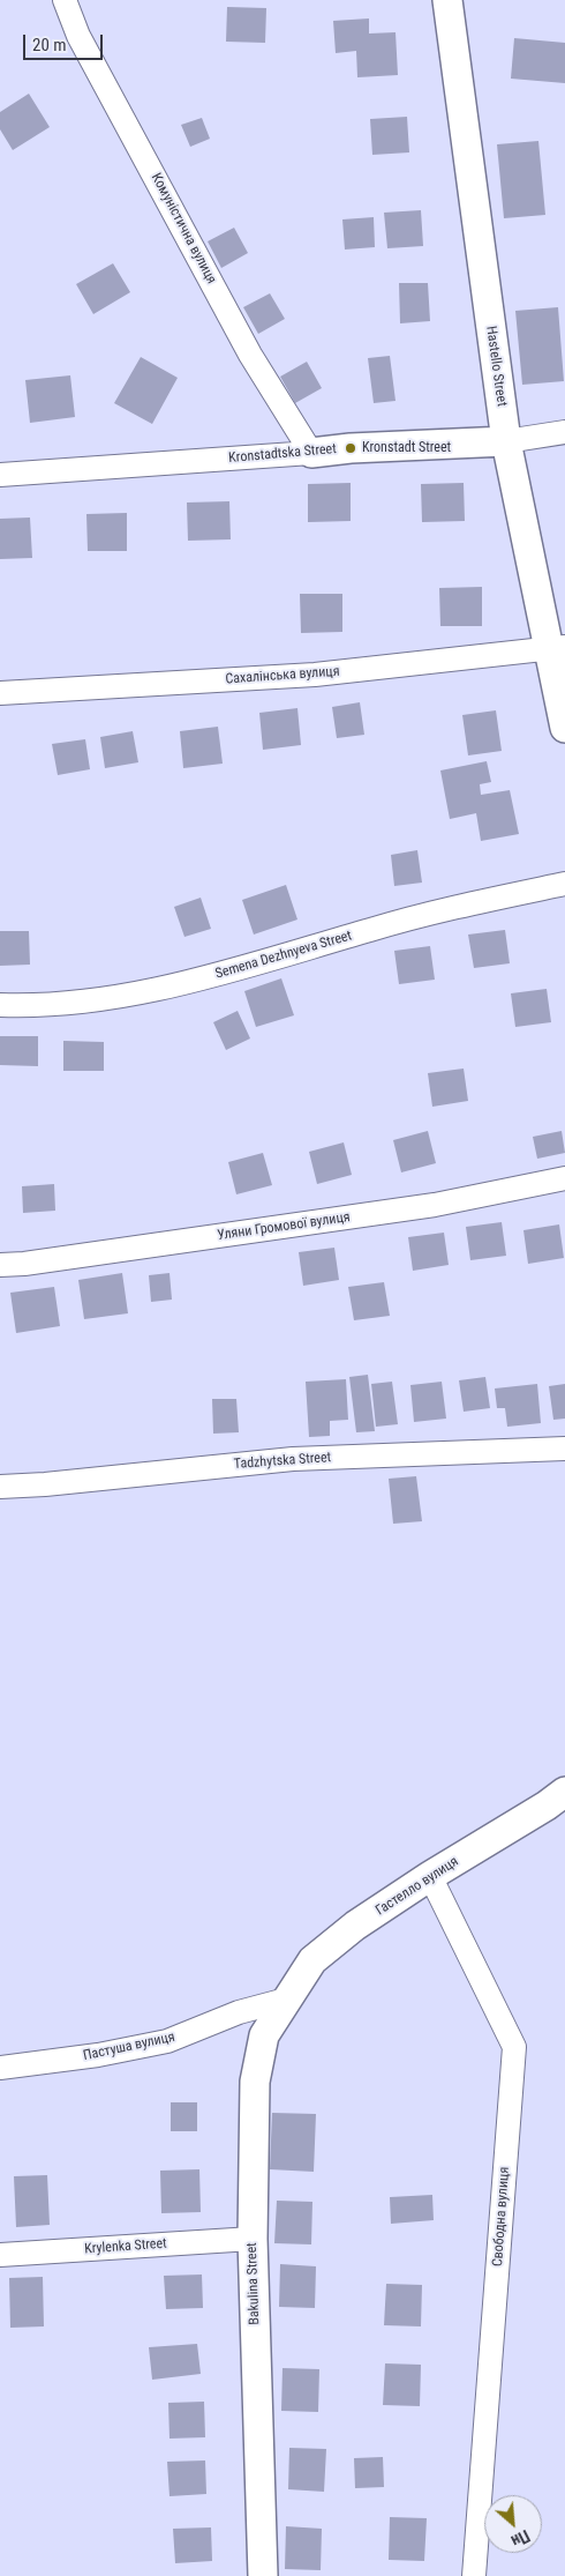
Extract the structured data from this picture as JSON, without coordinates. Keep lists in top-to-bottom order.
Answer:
{
  "streets": {
    "street": [
      "Комуністична вулиця",
      "Hastello Street",
      "Kronstadtska Street",
      "Сахалінська вулиця",
      "Semena Dezhnyeva Street",
      "Уляни Громової вулиця",
      "Tadzhytska Street",
      "Гастелло вулиця",
      "Пастуша вулиця",
      "Свободна вулиця",
      "Krylenka Street",
      "Bakulina Street"
    ]
  },
  "crossings": [
    ["Комуністична вулиця", "Kronstadtska Street"],
    ["Hastello Street", "Kronstadtska Street"],
    ["Hastello Street", "Сахалінська вулиця"],
    ["Гастелло вулиця", "Пастуша вулиця"],
    ["Гастелло вулиця", "Свободна вулиця"],
    ["Гастелло вулиця", "Bakulina Street"],
    ["Пастуша вулиця", "Bakulina Street"],
    ["Krylenka Street", "Bakulina Street"]
  ],
  "places": ["Kronstadt Street"],
  "scale_bar": "20 m",
  "north": "bottom right"
}
